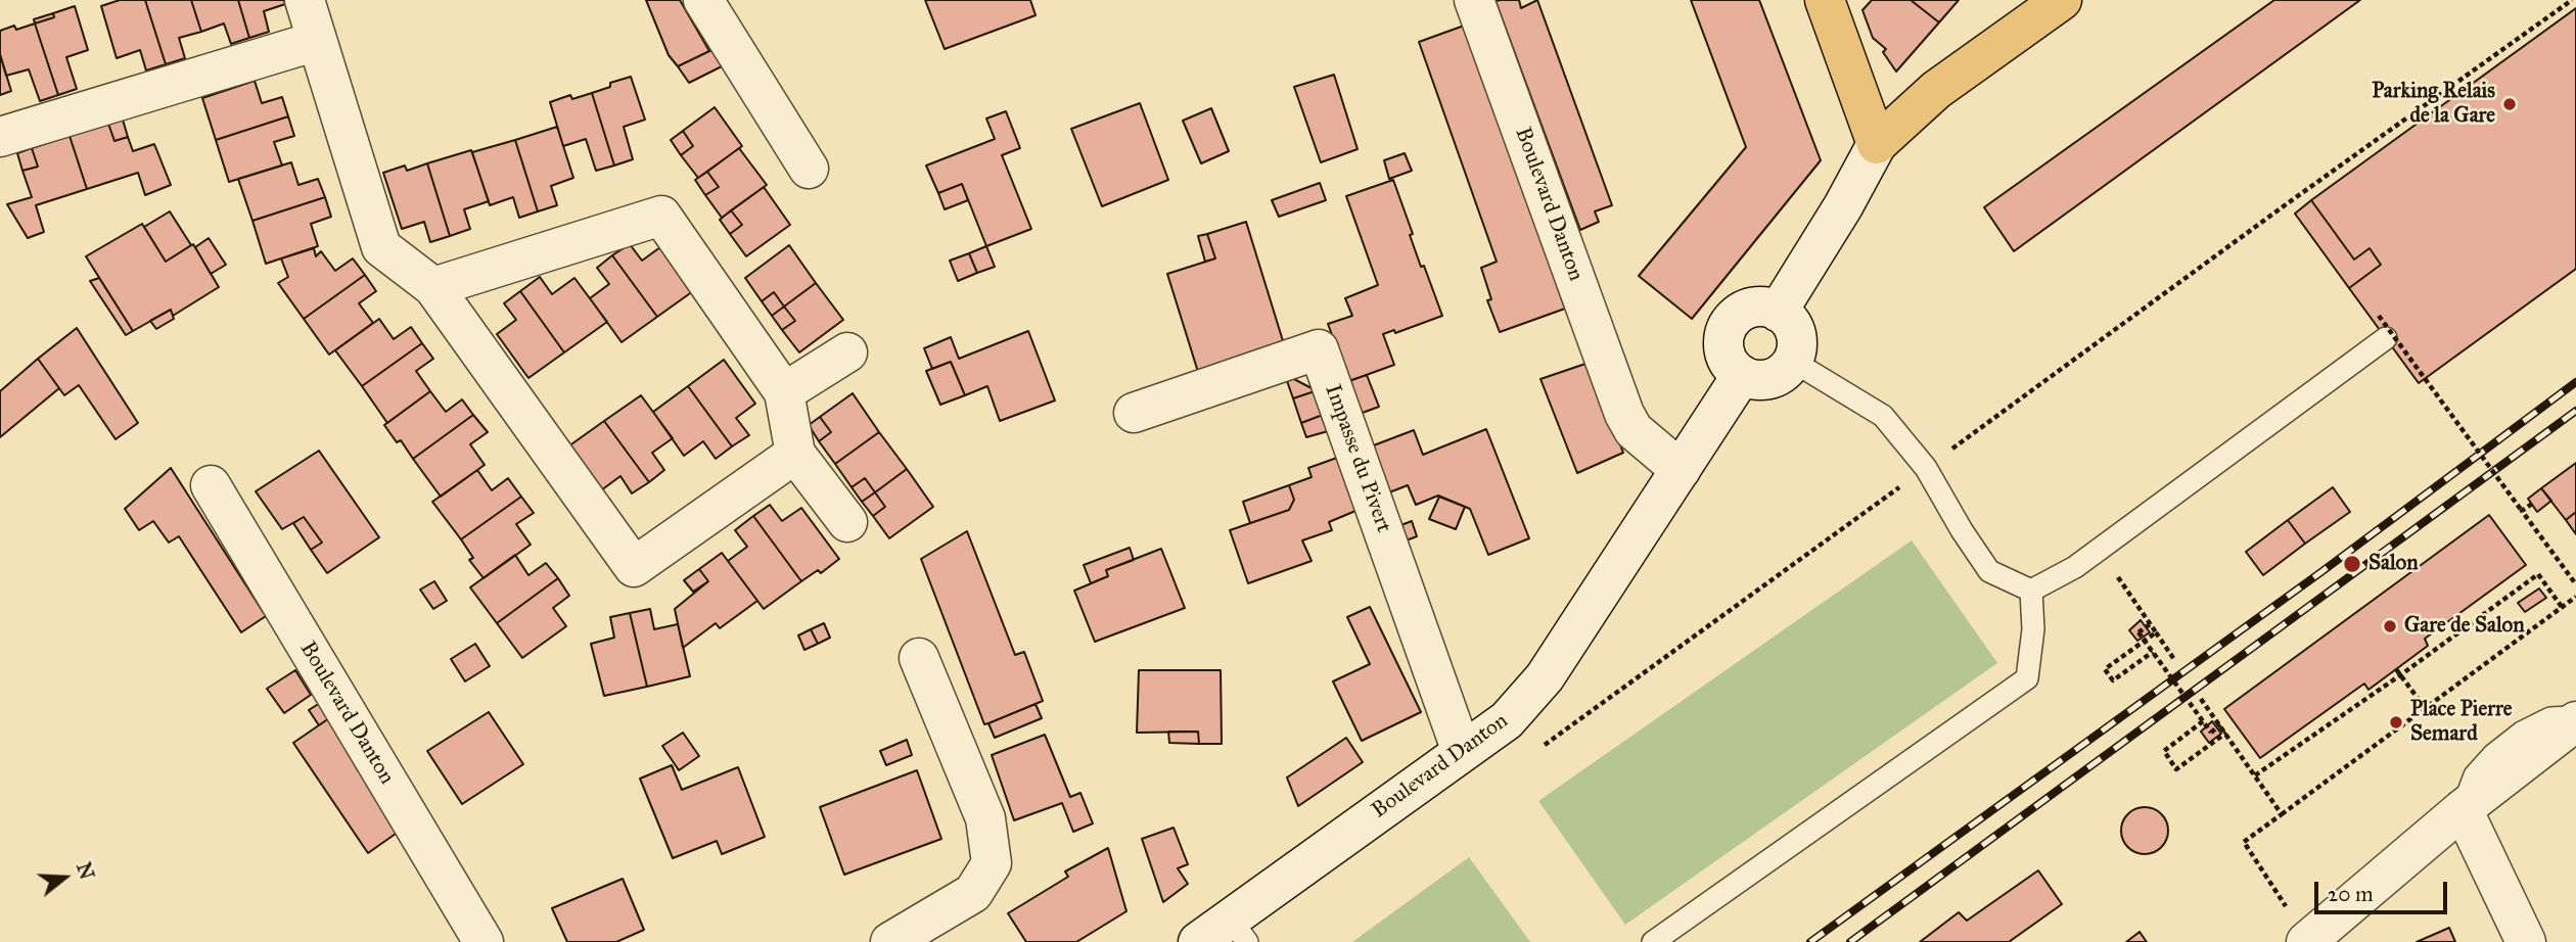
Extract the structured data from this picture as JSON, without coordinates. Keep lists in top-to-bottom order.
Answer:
{
  "streets": {
    "street": ["Boulevard Danton", "Impasse du Pivert"]
  },
  "crossings": [
    ["Boulevard Danton", "Impasse du Pivert"]
  ],
  "places": [
    "Parking Relais de la Gare",
    "Salon",
    "Gare de Salon",
    "Place Pierre Semard"
  ],
  "scale_bar": "20 m",
  "north": "right"
}
